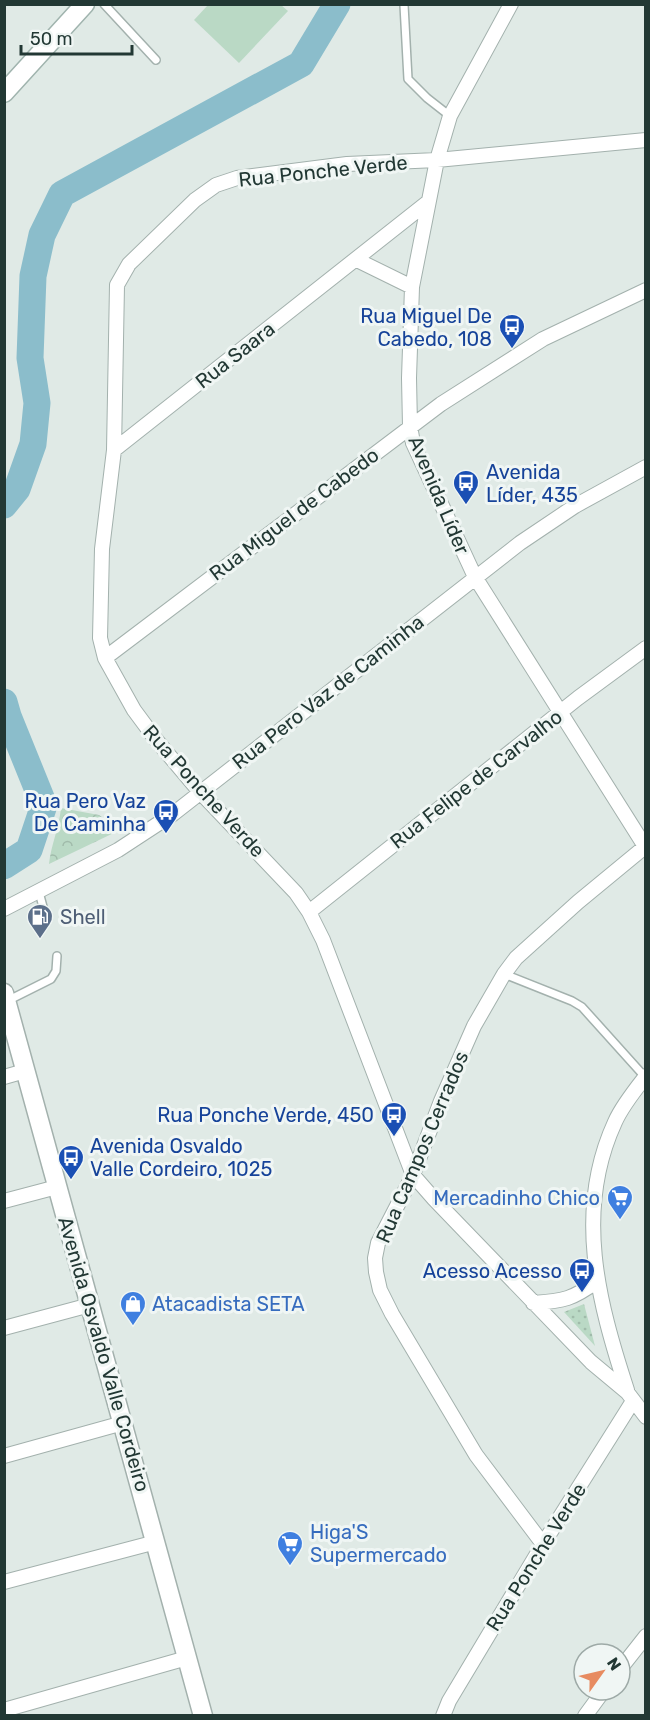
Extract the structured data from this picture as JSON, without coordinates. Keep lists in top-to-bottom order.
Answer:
{
  "streets": {
    "street": [
      "Rua Ponche Verde",
      "Rua Saara",
      "Avenida Líder",
      "Rua Miguel de Cabedo",
      "Rua Pero Vaz de Caminha",
      "Rua Felipe de Carvalho",
      "Rua Campos Cerrados",
      "Avenida Osvaldo Valle Cordeiro"
    ]
  },
  "crossings": [
    ["Rua Ponche Verde", "Rua Saara"],
    ["Rua Ponche Verde", "Avenida Líder"],
    ["Rua Ponche Verde", "Rua Miguel de Cabedo"],
    ["Rua Ponche Verde", "Rua Pero Vaz de Caminha"],
    ["Rua Ponche Verde", "Rua Felipe de Carvalho"],
    ["Rua Ponche Verde", "Rua Campos Cerrados"],
    ["Rua Saara", "Avenida Líder"],
    ["Avenida Líder", "Rua Miguel de Cabedo"],
    ["Avenida Líder", "Rua Pero Vaz de Caminha"],
    ["Avenida Líder", "Rua Felipe de Carvalho"],
    ["Avenida Líder", "Rua Campos Cerrados"]
  ],
  "places": {
    "bus stop": [
      "Rua Miguel De Cabedo, 108",
      "Avenida Líder, 435",
      "Rua Pero Vaz De Caminha",
      "Rua Ponche Verde, 450",
      "Avenida Osvaldo Valle Cordeiro, 1025",
      "Acesso Acesso"
    ],
    "fuel station": ["Shell"],
    "supermarket": ["Mercadinho Chico", "Higa'S Supermercado"],
    "shop": ["Atacadista SETA"]
  },
  "scale_bar": "50 m",
  "north": "top right"
}
